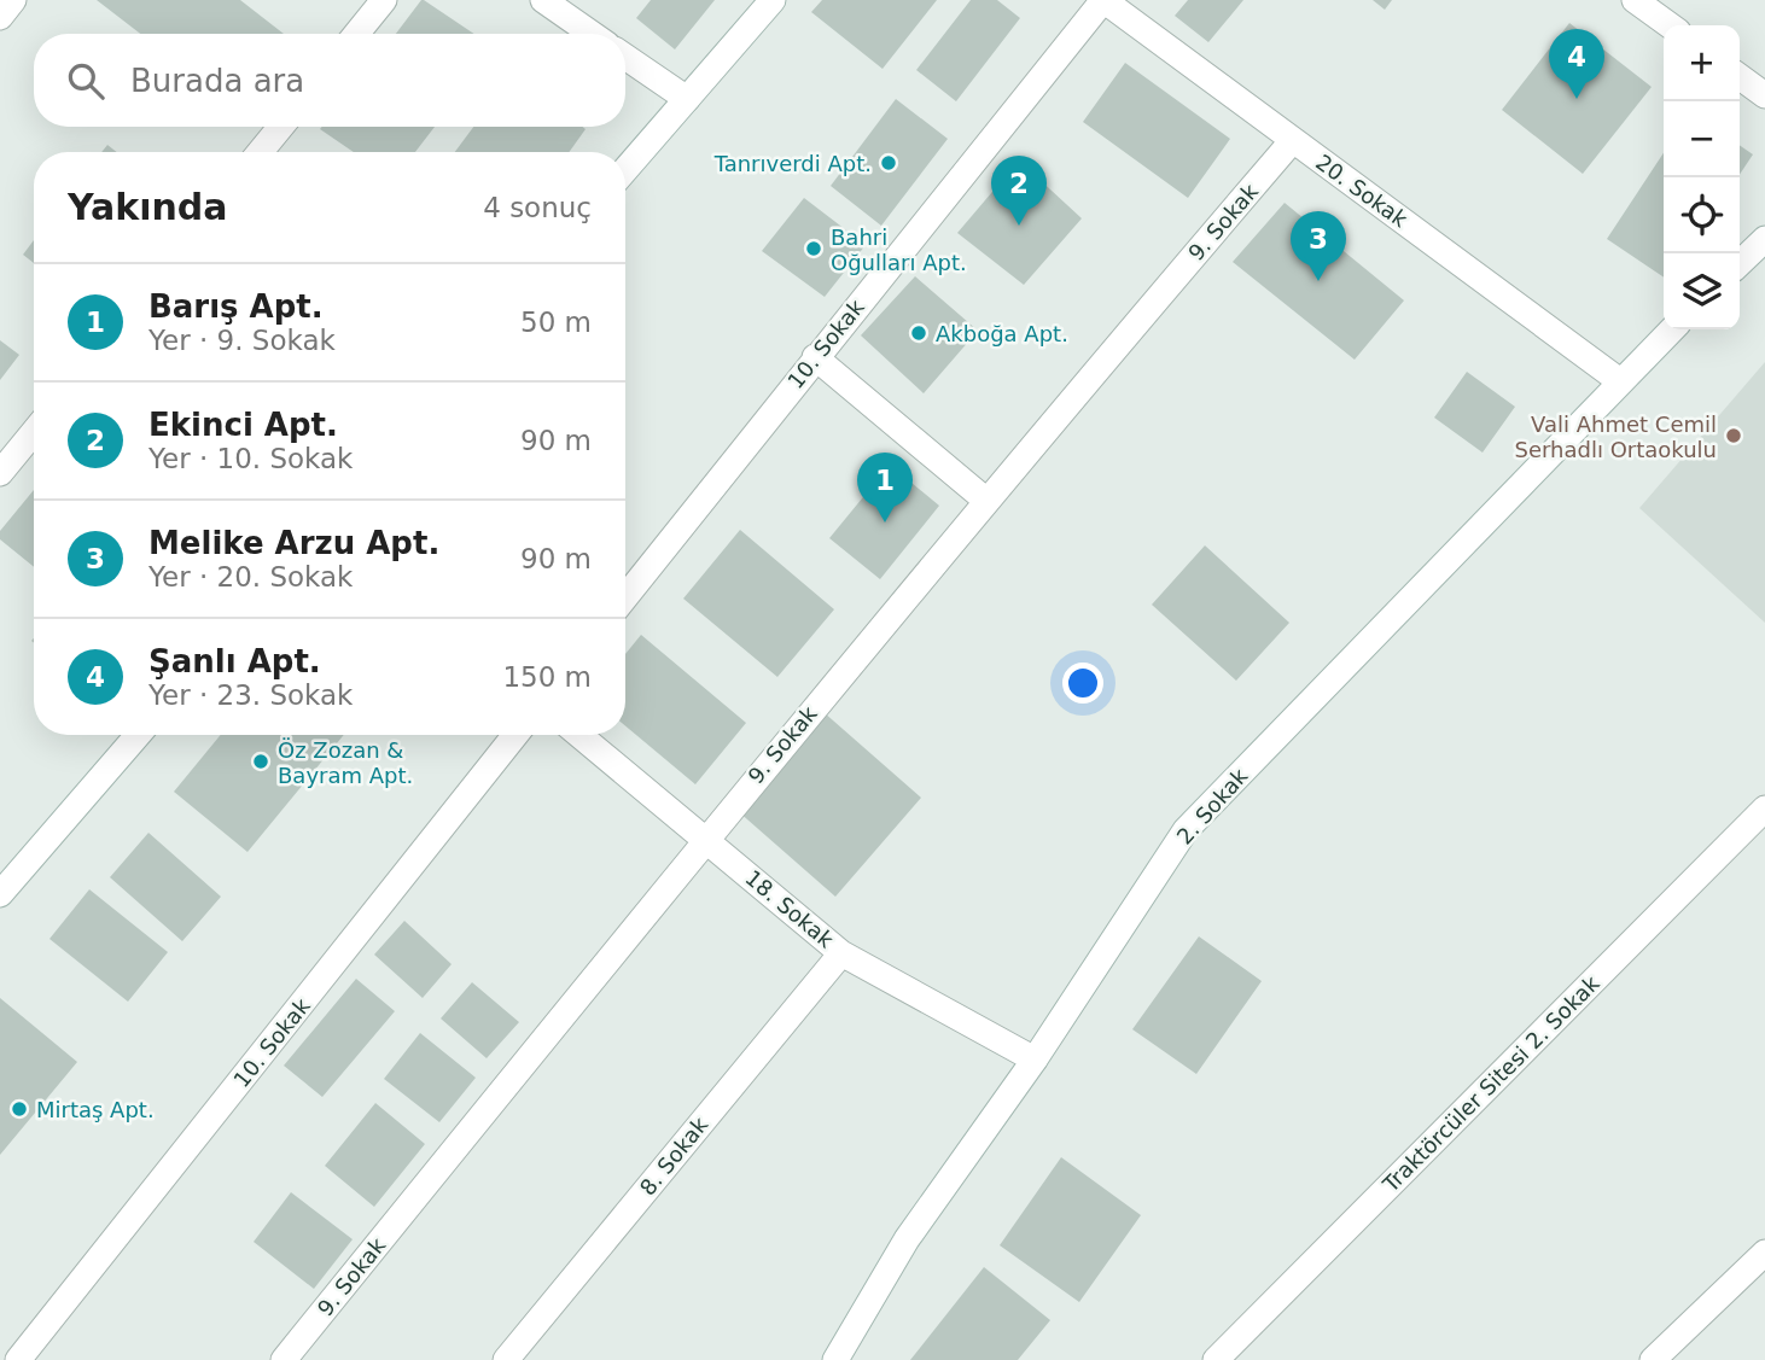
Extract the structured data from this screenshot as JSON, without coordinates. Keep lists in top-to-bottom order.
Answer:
{
  "streets": {
    "street": [
      "20. Sokak",
      "9. Sokak",
      "10. Sokak",
      "2. Sokak",
      "18. Sokak",
      "Traktörcüler Sitesi 2. Sokak",
      "8. Sokak"
    ]
  },
  "crossings": [
    ["20. Sokak", "9. Sokak"],
    ["20. Sokak", "10. Sokak"],
    ["20. Sokak", "2. Sokak"],
    ["9. Sokak", "18. Sokak"],
    ["2. Sokak", "18. Sokak"],
    ["18. Sokak", "8. Sokak"]
  ],
  "places": [
    "Tanrıverdi Apt.",
    "Bahri Oğulları Apt.",
    "Akboğa Apt.",
    "Vali Ahmet Cemil Serhadlı Ortaokulu",
    "Öz Zozan & Bayram Apt.",
    "Mirtaş Apt."
  ],
  "page": {
    "map_buttons": ["+", "−"],
    "pins": [
      "4",
      "2",
      "3",
      "1"
    ],
    "search": "Burada ara",
    "heading": ["Yakında", "4 sonuç"],
    "list": [
      {
        "mark": "1",
        "name": "Barış Apt.",
        "note": "Yer · 9. Sokak",
        "value": "50 m"
      },
      {
        "mark": "2",
        "name": "Ekinci Apt.",
        "note": "Yer · 10. Sokak",
        "value": "90 m"
      },
      {
        "mark": "3",
        "name": "Melike Arzu Apt.",
        "note": "Yer · 20. Sokak",
        "value": "90 m"
      },
      {
        "mark": "4",
        "name": "Şanlı Apt.",
        "note": "Yer · 23. Sokak",
        "value": "150 m"
      }
    ]
  }
}
